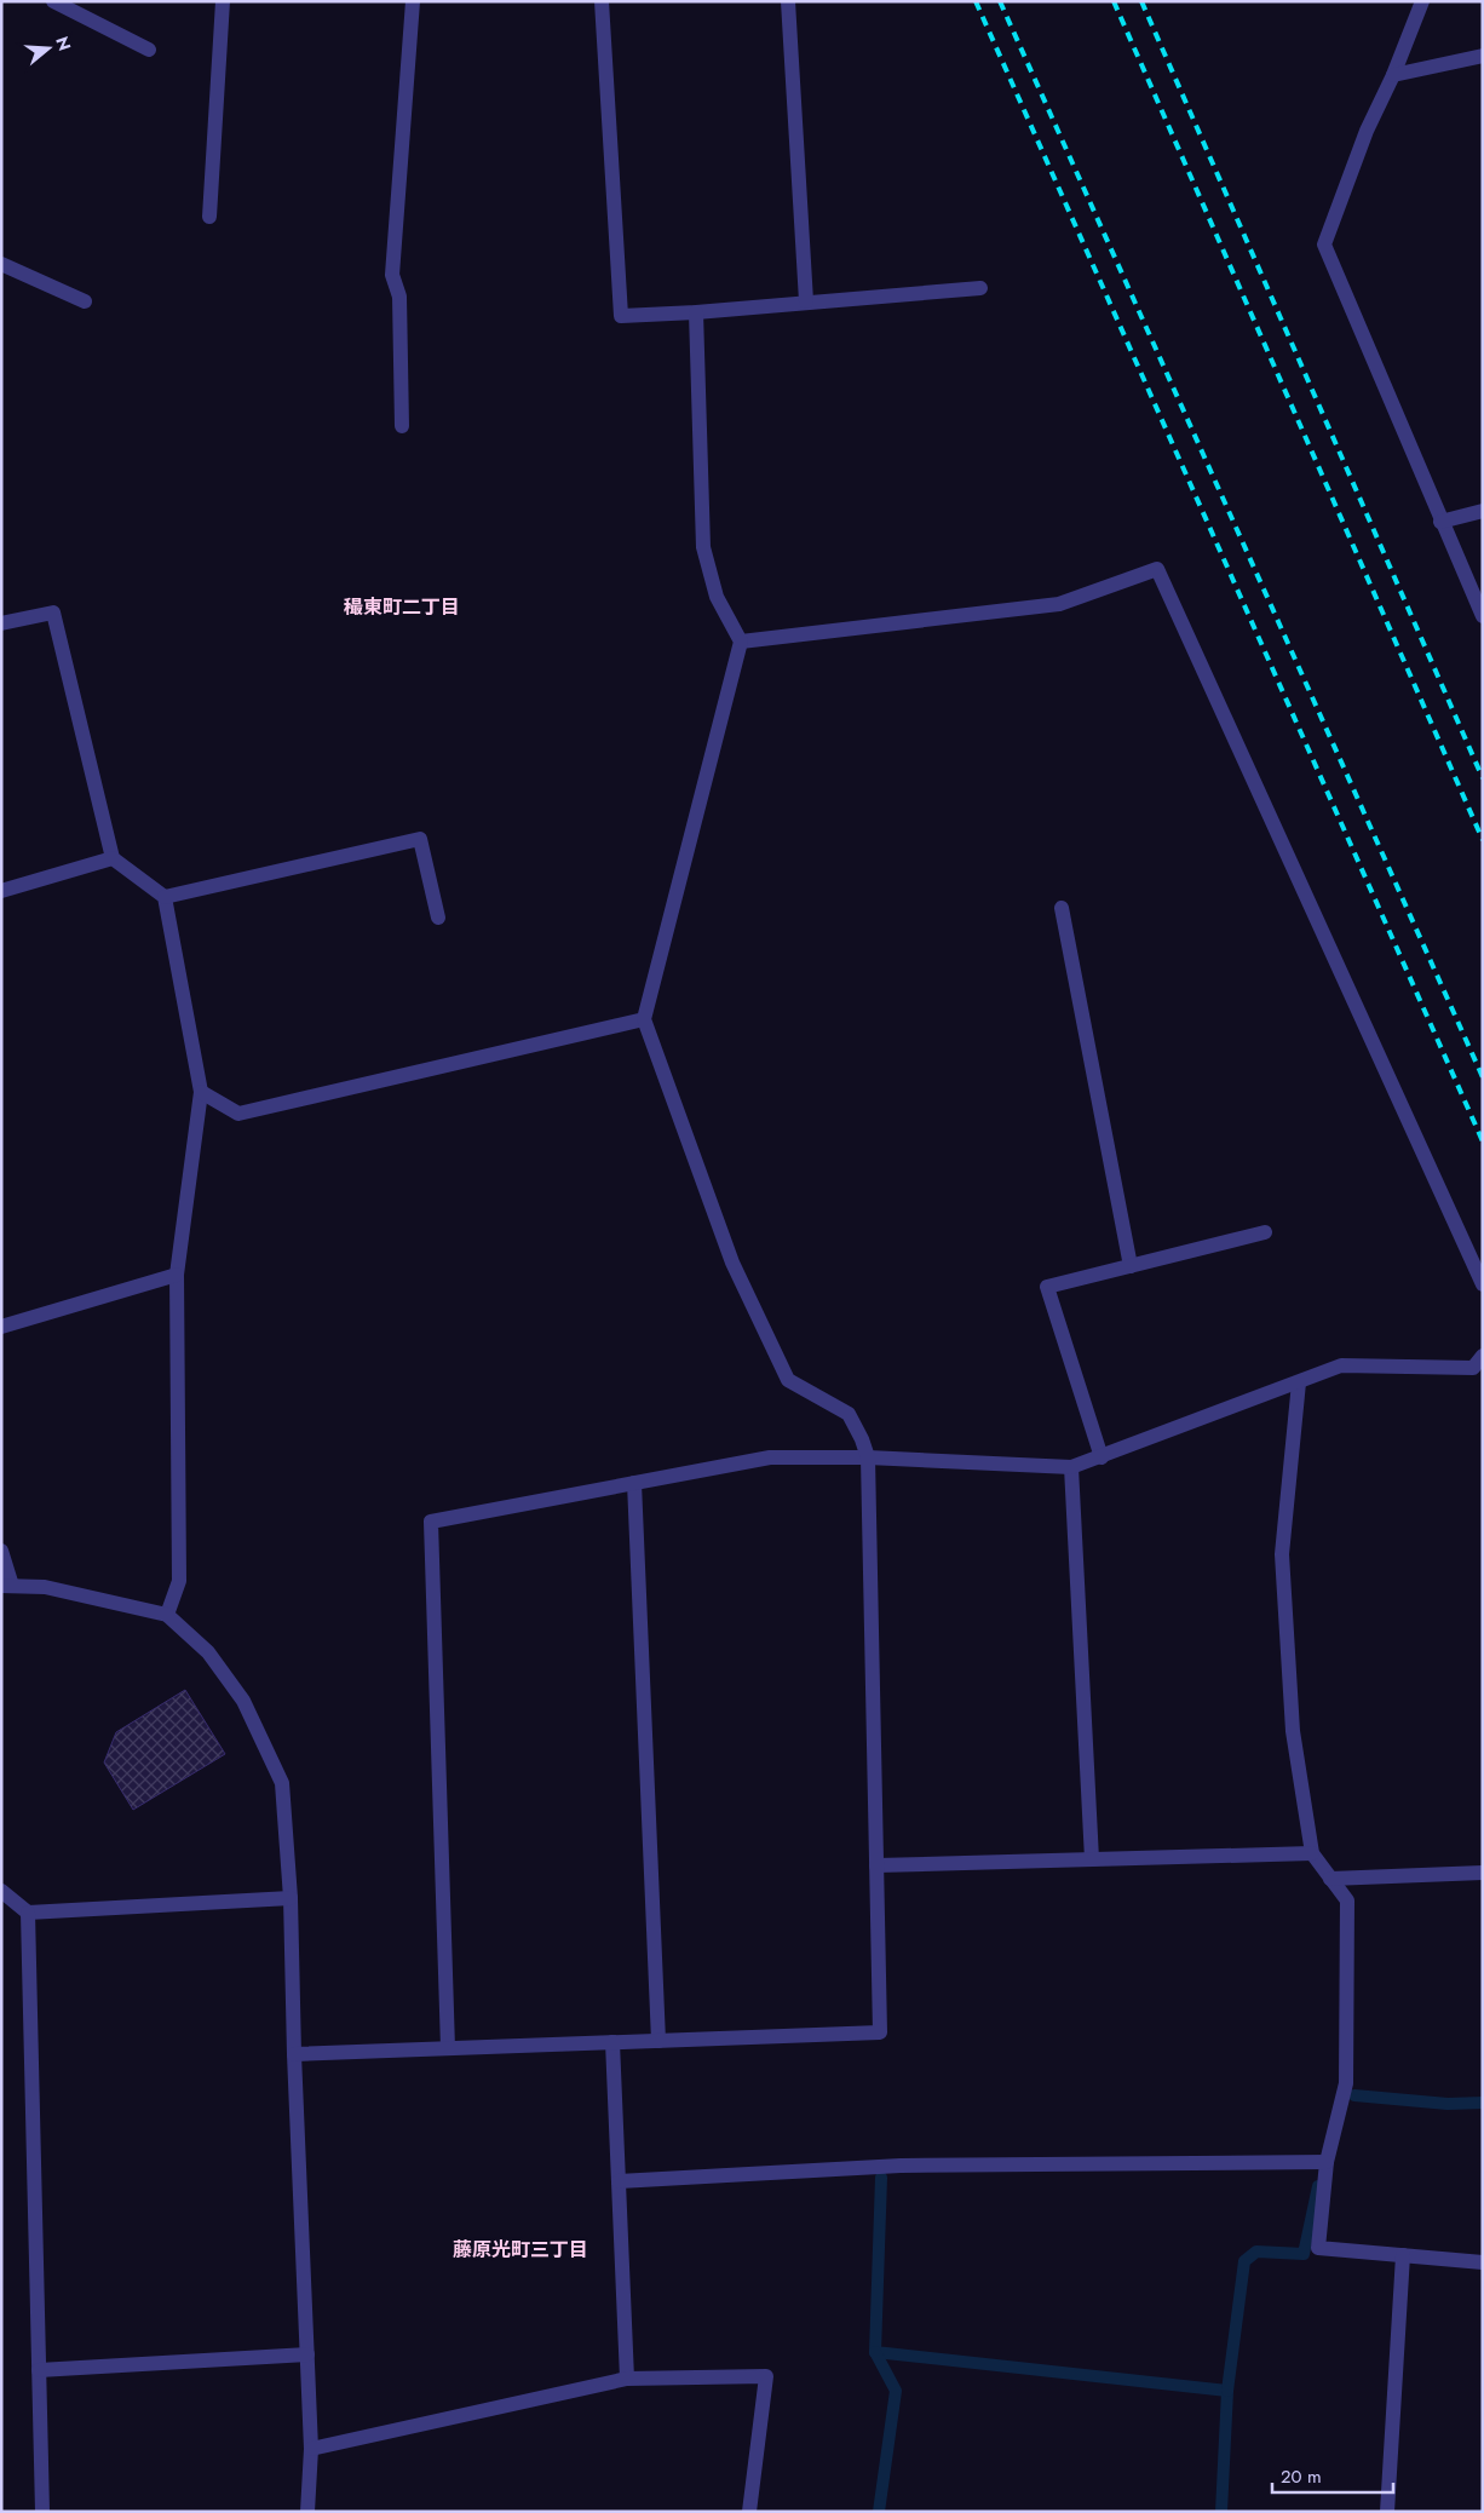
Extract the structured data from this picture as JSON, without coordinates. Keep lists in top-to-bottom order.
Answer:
{
  "districts": ["穝東町二丁目", "藤原光町三丁目"],
  "scale_bar": "20 m",
  "north": "right"
}
